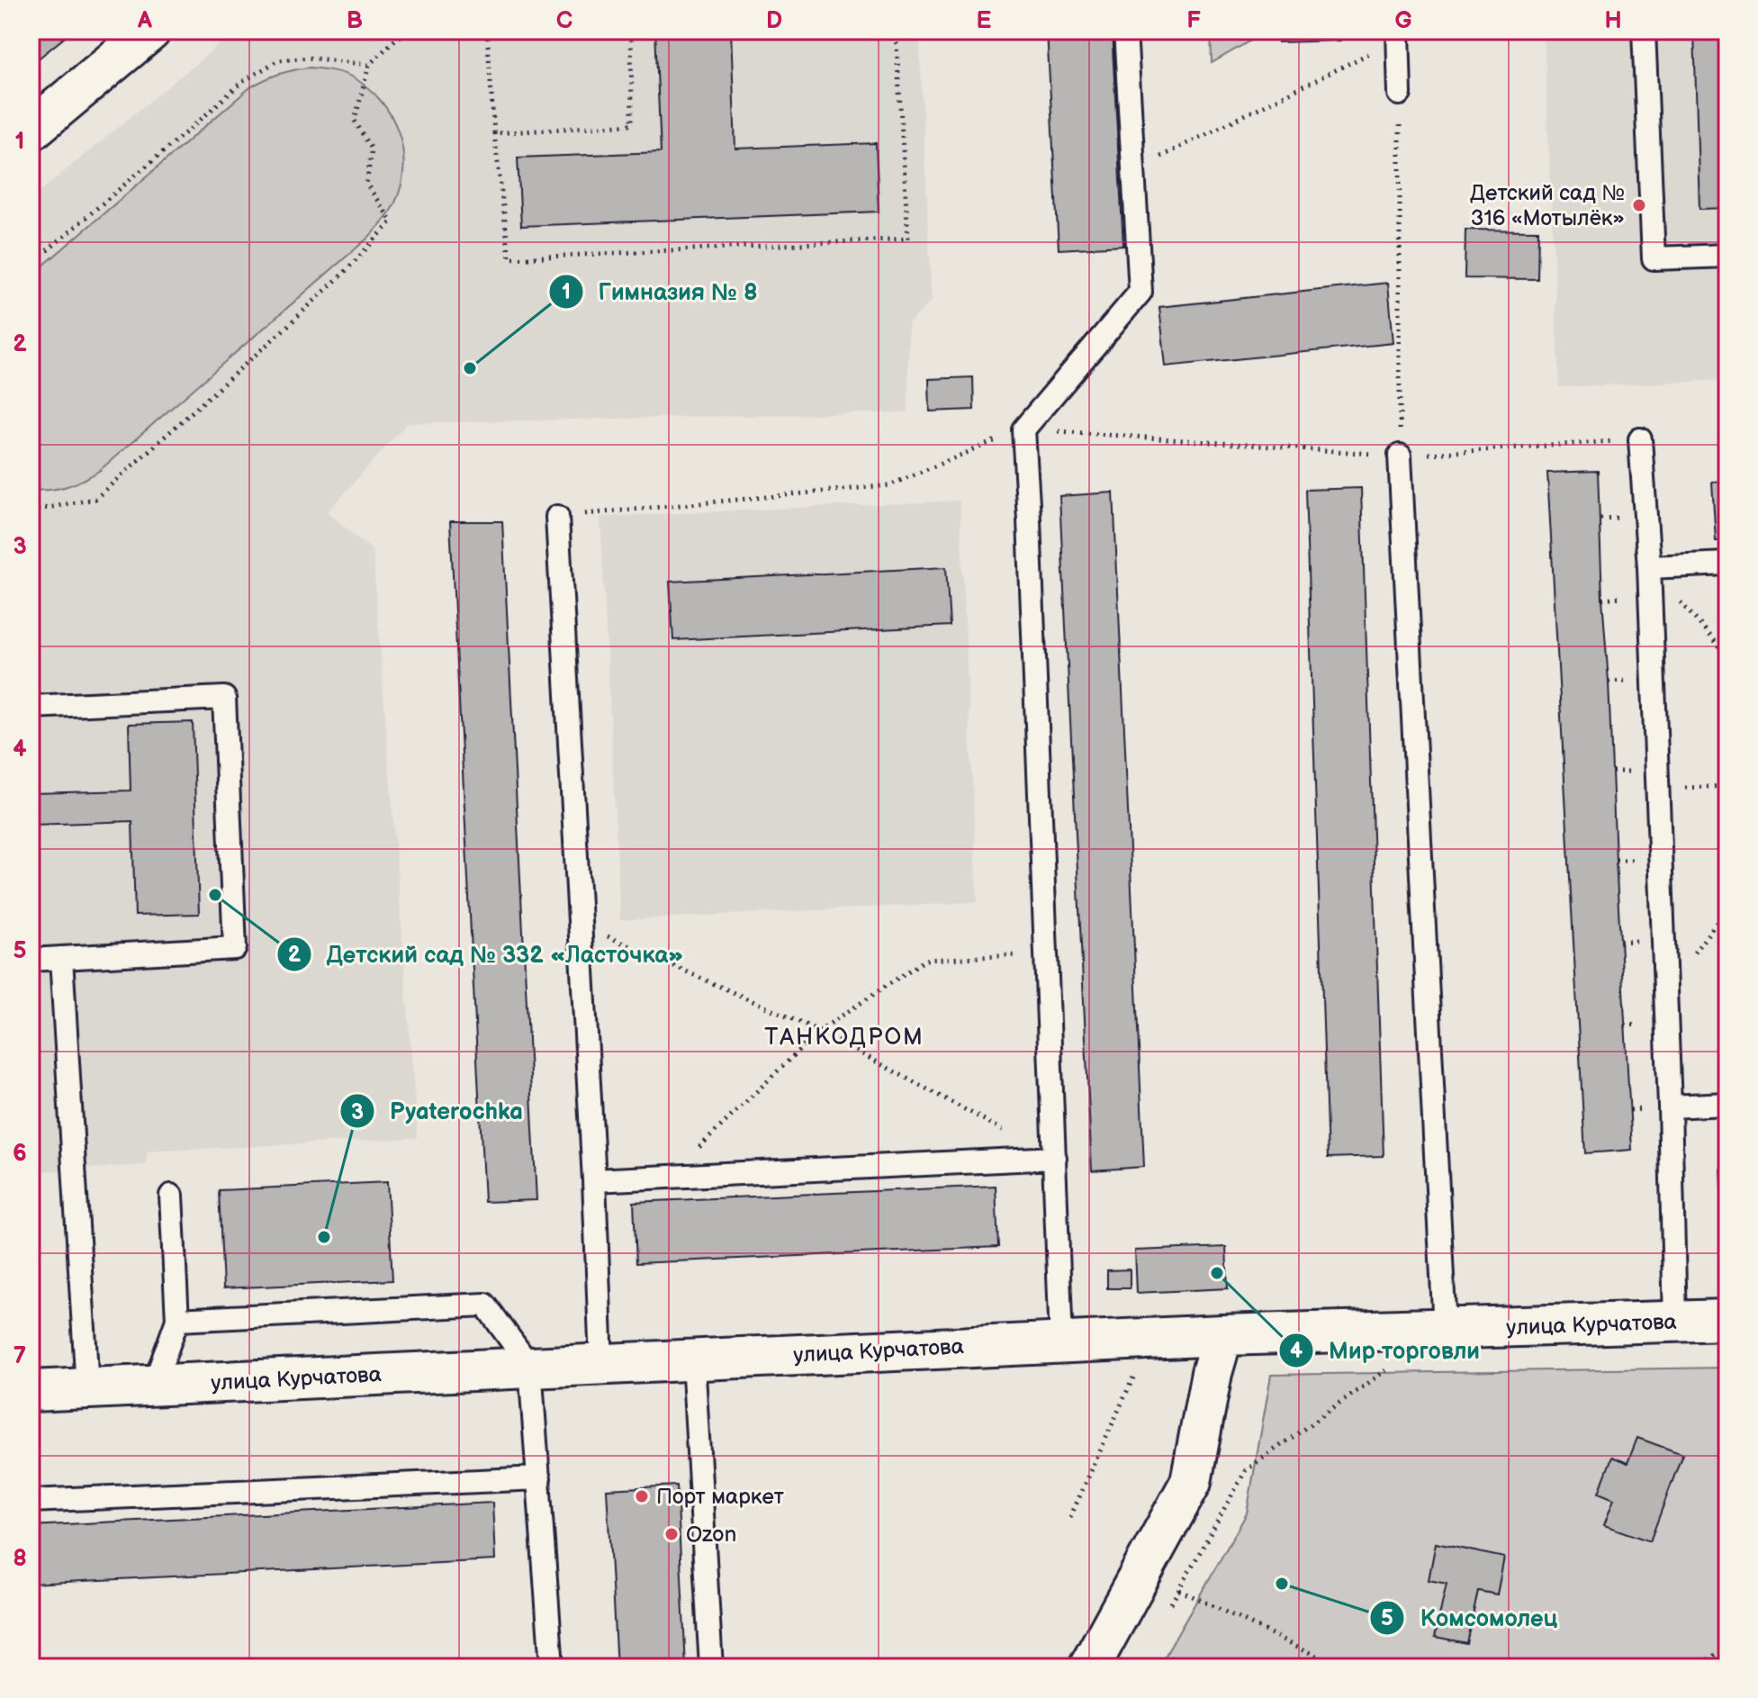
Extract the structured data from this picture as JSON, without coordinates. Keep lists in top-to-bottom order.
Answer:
{
  "streets": {
    "street": ["улица Курчатова"]
  },
  "districts": ["ТАНКОДРОМ"],
  "places": [
    "Детский сад № 316 «Мотылёк»",
    "Гимназия № 8",
    "Детский сад № 332 «Ласточка»",
    "Pyaterochka",
    "Мир торговли",
    "Порт маркет",
    "Ozon",
    "Комсомолец"
  ],
  "grid": {
    "columns": [
      "A",
      "B",
      "C",
      "D",
      "E",
      "F",
      "G",
      "H"
    ],
    "rows": [
      "1",
      "2",
      "3",
      "4",
      "5",
      "6",
      "7",
      "8"
    ]
  }
}
